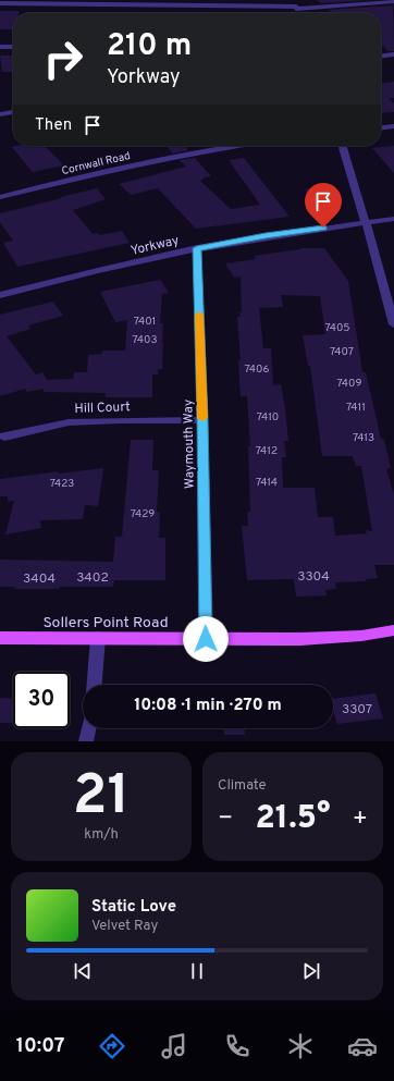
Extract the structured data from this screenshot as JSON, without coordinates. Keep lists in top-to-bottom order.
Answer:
{
  "streets": {
    "main road": ["Sollers Point Road"],
    "street": [
      "Cornwall Road",
      "Yorkway",
      "Hill Court",
      "Waymouth Way"
    ]
  },
  "crossings": [
    ["Yorkway", "Waymouth Way"],
    ["Hill Court", "Waymouth Way"],
    ["Waymouth Way", "Sollers Point Road"]
  ],
  "house_numbers": [
    "7401",
    "7405",
    "7403",
    "7407",
    "7406",
    "7409",
    "7411",
    "7410",
    "7413",
    "7412",
    "7414",
    "7423",
    "7429",
    "3304",
    "3402",
    "3404",
    "3307"
  ],
  "page": {
    "turn": ["210 m", "Yorkway"],
    "then": "Then",
    "limit": "30",
    "trip": "10:08 · 1 min · 270 m",
    "tile": [
      ["21", "km/h"],
      "Climate"
    ],
    "heat": ["−", "21.5°", "+"],
    "song": ["Static Love", "Velvet Ray"],
    "tabs": "10:07"
  }
}
